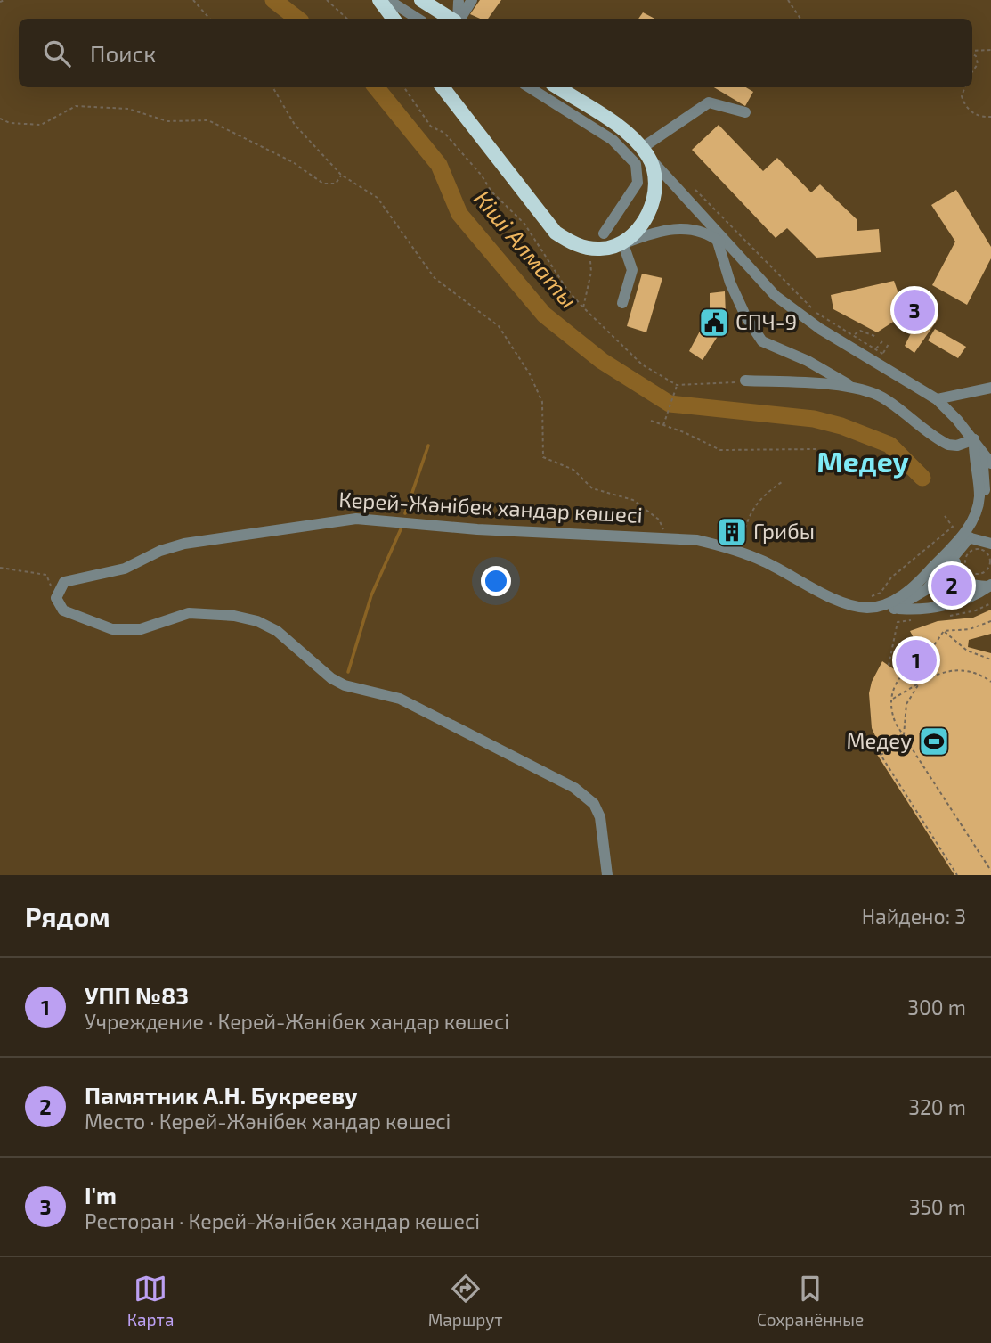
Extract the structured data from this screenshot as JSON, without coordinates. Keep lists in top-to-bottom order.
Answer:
{
  "streets": {
    "street": ["Керей-Жәнібек хандар көшесі"]
  },
  "districts": ["Медеу"],
  "water": ["Кіші Алматы"],
  "places": {
    "public building": ["СПЧ-9"],
    "building": ["Грибы"],
    "sports": ["Медеу"]
  },
  "page": {
    "search": "Поиск",
    "pins": ["3", "2", "1"],
    "heading": ["Рядом", "Найдено: 3"],
    "list": [
      {
        "mark": "1",
        "name": "УПП №83",
        "note": "Учреждение · Керей-Жәнібек хандар көшесі",
        "value": "300 m"
      },
      {
        "mark": "2",
        "name": "Памятник А.Н. Букрееву",
        "note": "Место · Керей-Жәнібек хандар көшесі",
        "value": "320 m"
      },
      {
        "mark": "3",
        "name": "I'm",
        "note": "Ресторан · Керей-Жәнібек хандар көшесі",
        "value": "350 m"
      }
    ],
    "nav": ["Карта", "Маршрут", "Сохранённые"]
  }
}
